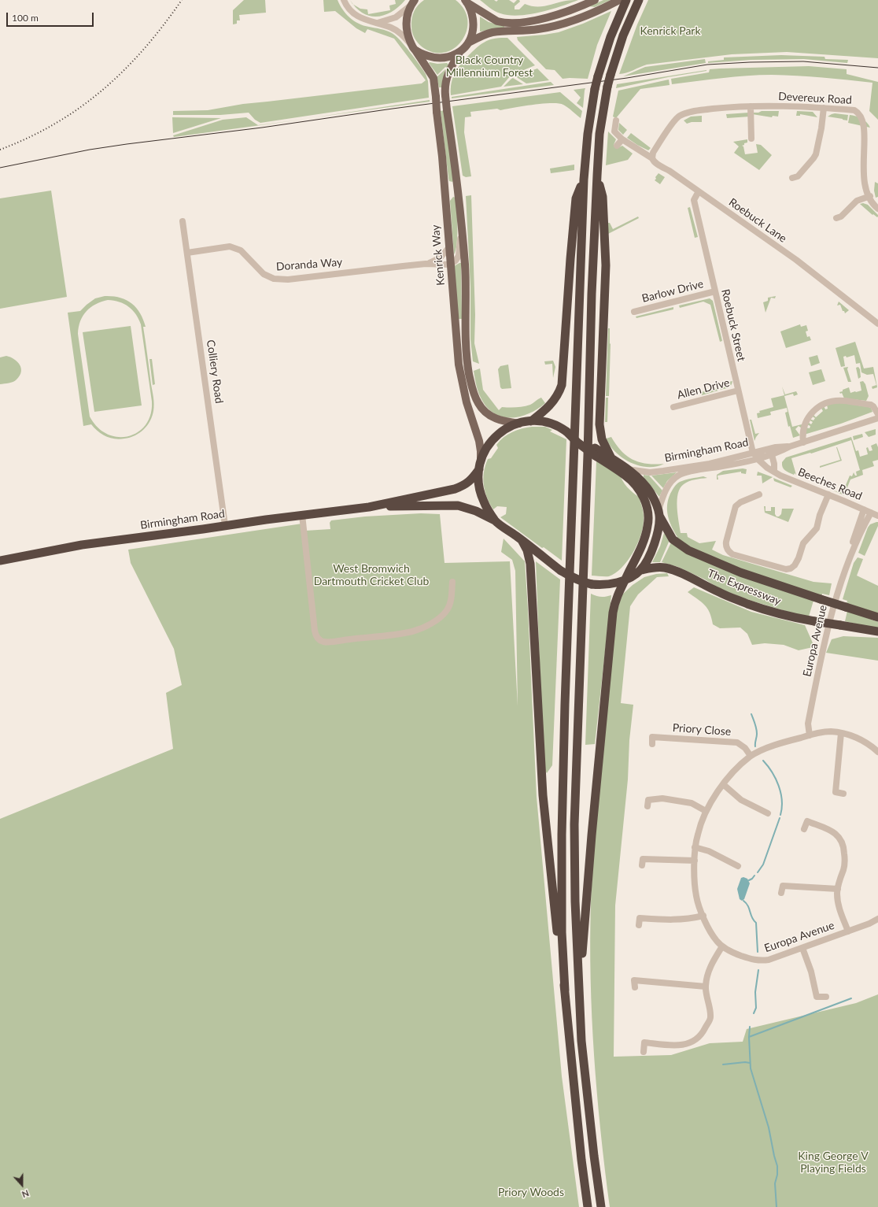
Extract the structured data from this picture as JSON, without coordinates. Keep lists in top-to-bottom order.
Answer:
{
  "streets": {
    "highway": ["Birmingham Road", "The Expressway"],
    "main road": ["Kenrick Way"],
    "street": [
      "Devereux Road",
      "Roebuck Lane",
      "Doranda Way",
      "Barlow Drive",
      "Roebuck Street",
      "Colliery Road",
      "Allen Drive",
      "Beeches Road",
      "Europa Avenue",
      "Priory Close"
    ]
  },
  "crossings": [
    ["Devereux Road", "Roebuck Lane"],
    ["Roebuck Lane", "Roebuck Street"],
    ["Kenrick Way", "Doranda Way"],
    ["Kenrick Way", "Birmingham Road"],
    ["Doranda Way", "Colliery Road"],
    ["Barlow Drive", "Roebuck Street"],
    ["Roebuck Street", "Allen Drive"],
    ["Roebuck Street", "Birmingham Road"],
    ["Roebuck Street", "Beeches Road"],
    ["Colliery Road", "Birmingham Road"],
    ["Birmingham Road", "Beeches Road"],
    ["Birmingham Road", "The Expressway"],
    ["Beeches Road", "Europa Avenue"],
    ["Europa Avenue", "Priory Close"]
  ],
  "parks": [
    "Kenrick Park",
    "Black Country Millennium Forest",
    "West Bromwich Dartmouth Cricket Club",
    "King George V Playing Fields",
    "Priory Woods"
  ],
  "scale_bar": "100 m",
  "north": "bottom"
}
